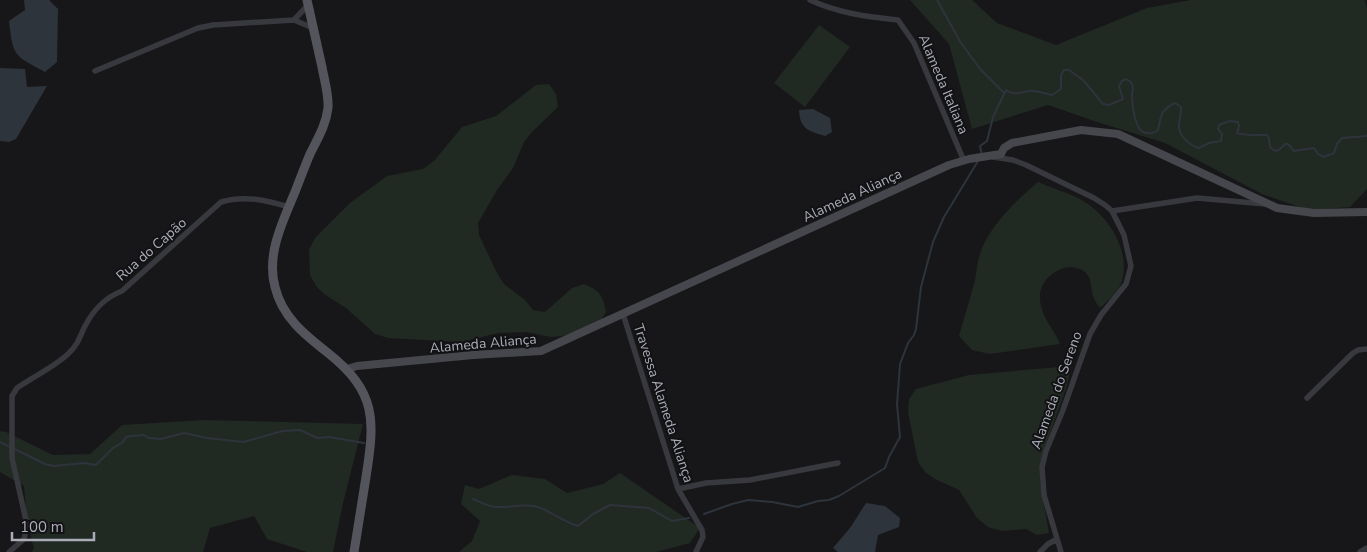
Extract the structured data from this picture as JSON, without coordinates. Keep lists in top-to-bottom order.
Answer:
{
  "streets": {
    "street": [
      "Alameda Italiana",
      "Alameda Aliança",
      "Rua do Capão",
      "Alameda do Sereno",
      "Travessa Alameda Aliança"
    ]
  },
  "crossings": [
    ["Alameda Italiana", "Alameda Aliança"],
    ["Alameda Aliança", "Alameda do Sereno"],
    ["Alameda Aliança", "Travessa Alameda Aliança"]
  ],
  "scale_bar": "100 m"
}
